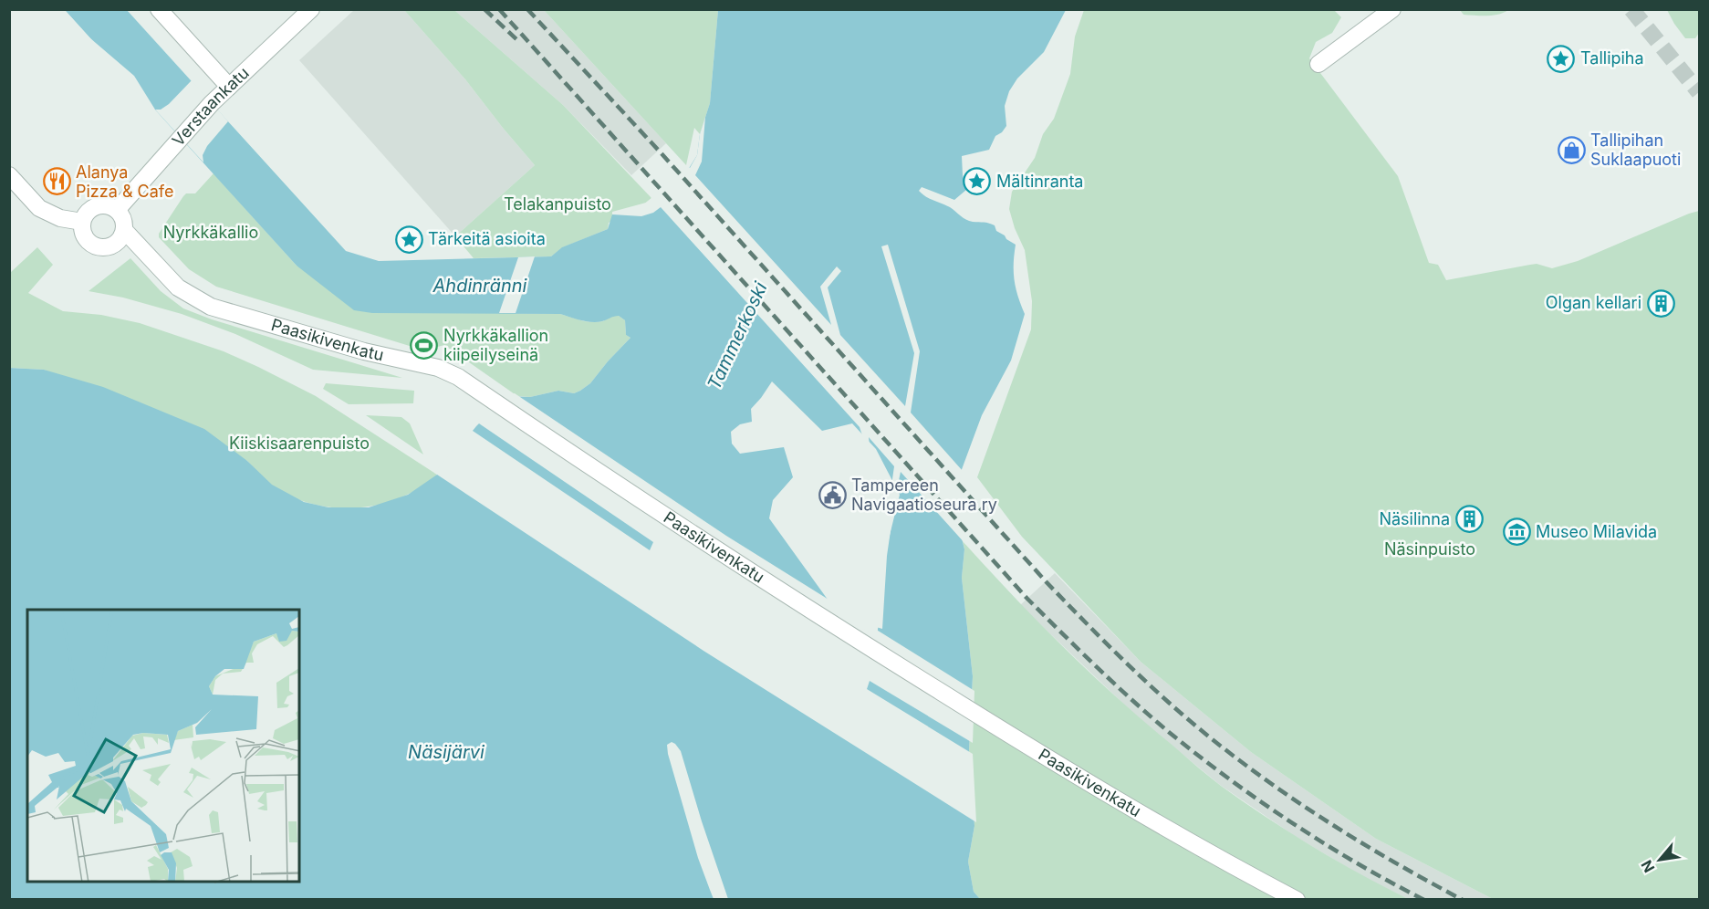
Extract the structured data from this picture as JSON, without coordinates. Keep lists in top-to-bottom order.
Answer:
{
  "streets": {
    "street": ["Verstaankatu", "Paasikivenkatu"]
  },
  "crossings": [
    ["Verstaankatu", "Paasikivenkatu"]
  ],
  "water": ["Ahdinränni", "Tammerkoski", "Näsijärvi"],
  "parks": [
    "Telakanpuisto",
    "Nyrkkäkallio",
    "Kiiskisaarenpuisto",
    "Näsinpuisto"
  ],
  "places": {
    "place": ["Tallipiha", "Mältinranta", "Tärkeitä asioita"],
    "shop": ["Tallipihan Suklaapuoti"],
    "restaurant": ["Alanya Pizza & Cafe"],
    "building": ["Olgan kellari", "Näsilinna"],
    "sports": ["Nyrkkäkallion kiipeilyseinä"],
    "public building": ["Tampereen Navigaatioseura ry"],
    "museum": ["Museo Milavida"]
  },
  "north": "bottom left"
}
